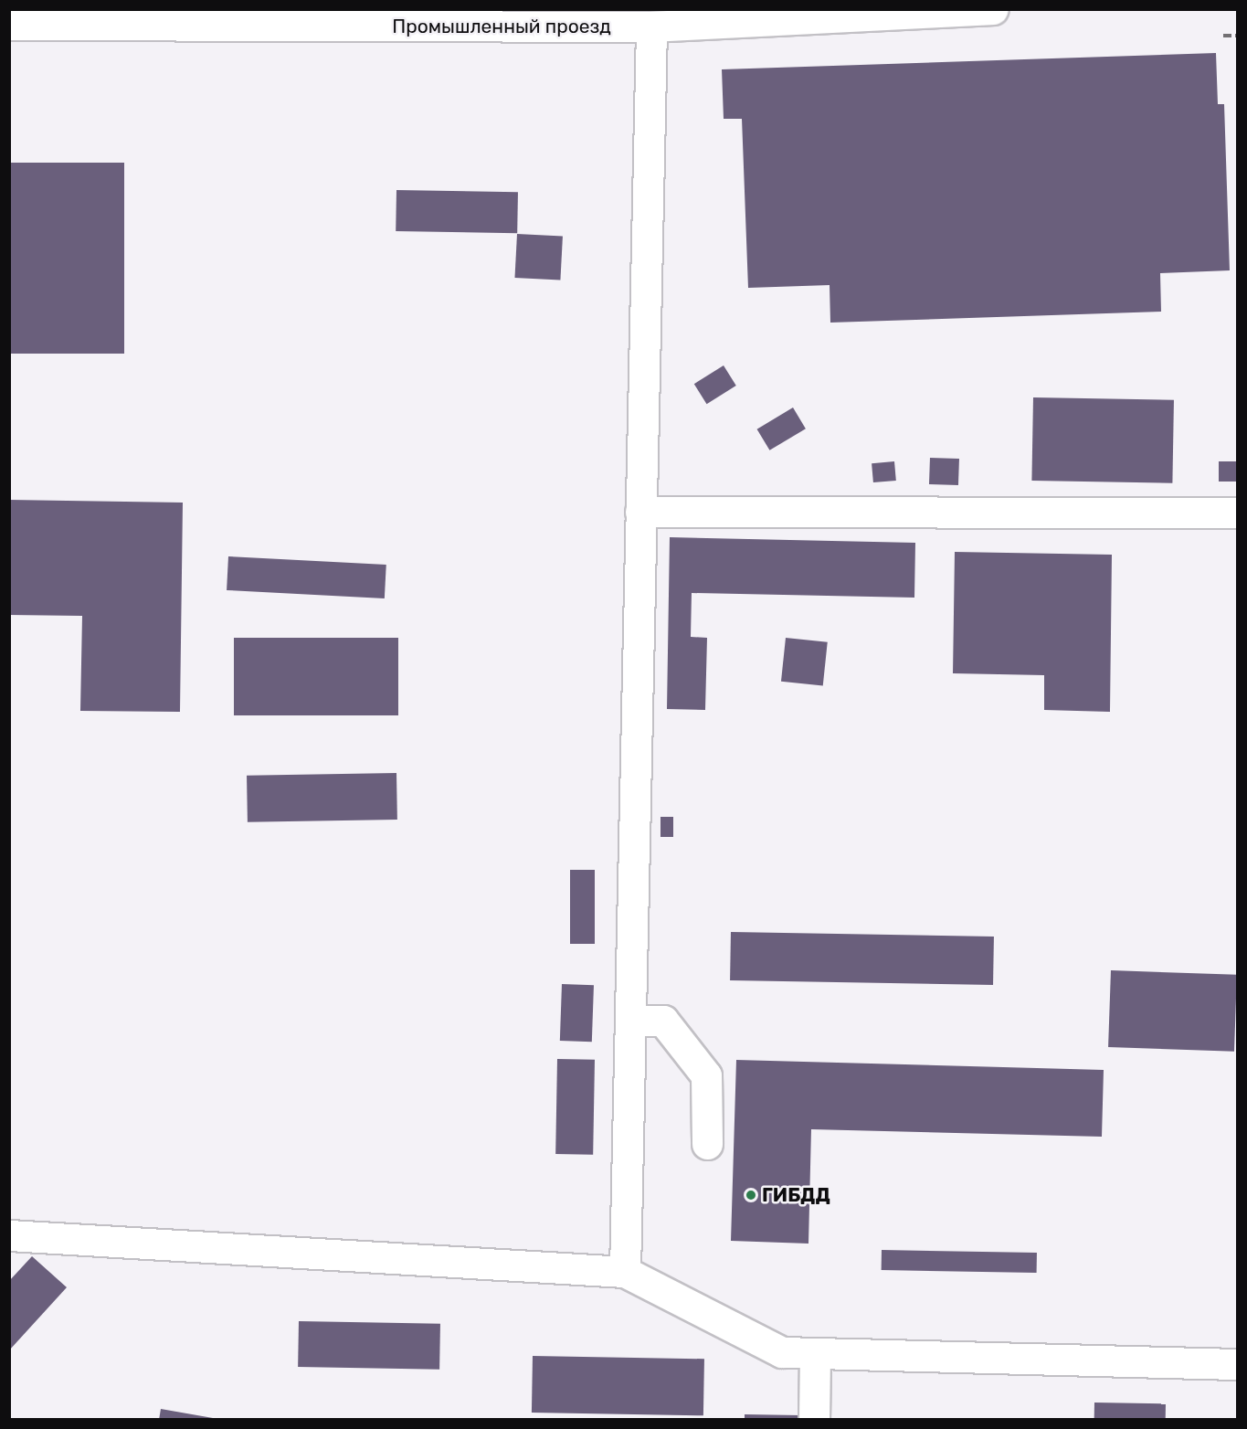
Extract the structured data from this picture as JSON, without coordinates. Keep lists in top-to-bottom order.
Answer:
{
  "streets": {
    "lane": ["Промышленный проезд"]
  },
  "places": ["ГИБДД"]
}
